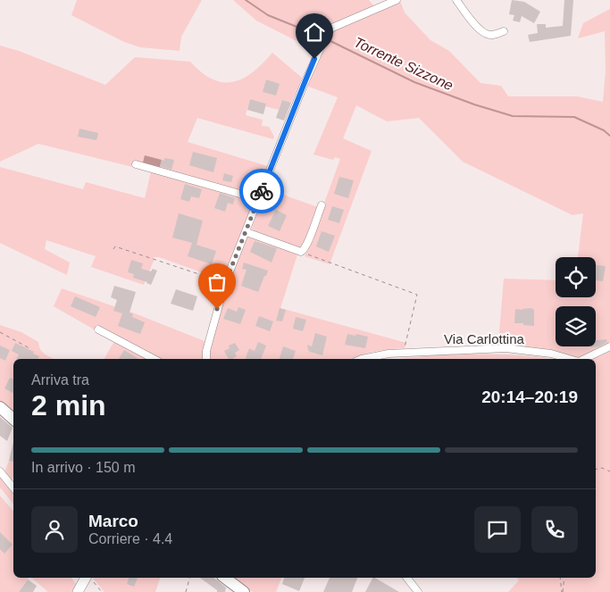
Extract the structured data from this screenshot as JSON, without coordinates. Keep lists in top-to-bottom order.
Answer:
{
  "streets": {
    "street": ["Via Carlottina"]
  },
  "water": ["Torrente Sizzone"],
  "page": {
    "heading": ["2 min", "Arriva tra", "20:14–20:19"],
    "panel": ["Marco", "Corriere · 4.4"],
    "bar": "In arrivo · 150 m"
  }
}
